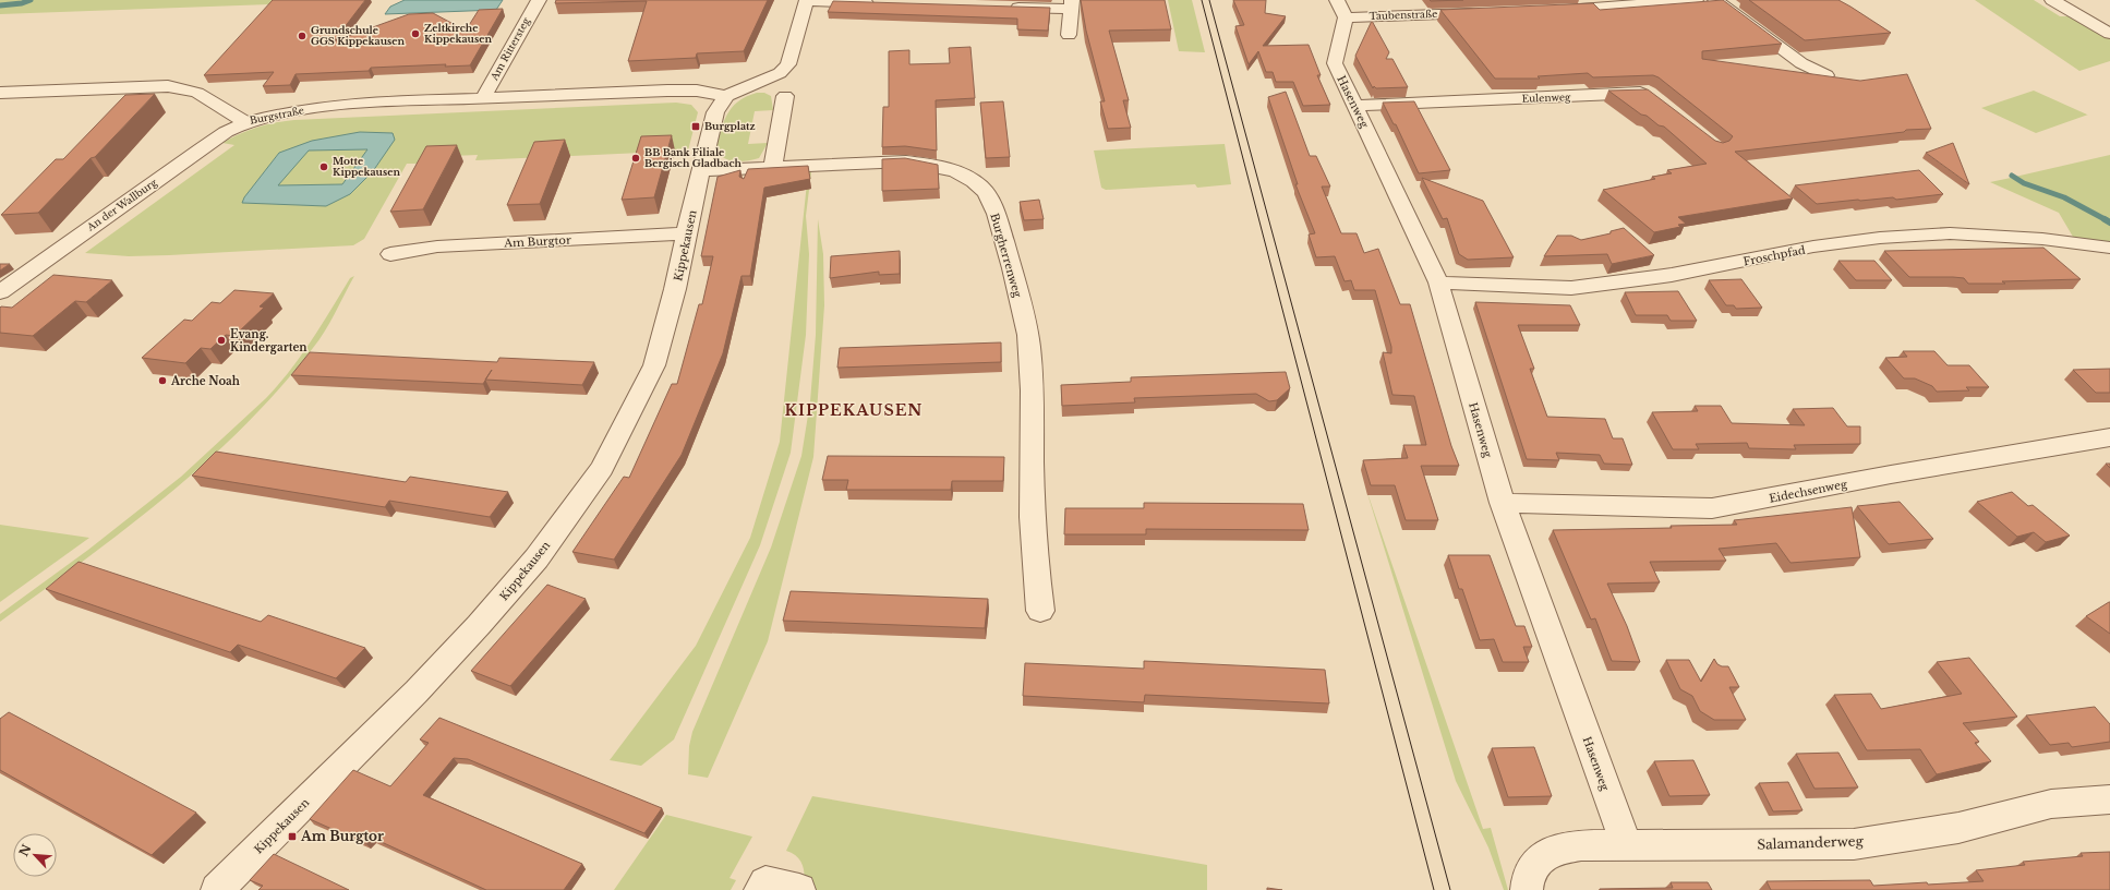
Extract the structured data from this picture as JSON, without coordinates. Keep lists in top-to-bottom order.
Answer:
{
  "streets": {
    "street": [
      "Taubenstraße",
      "Am Rittersteg",
      "Eulenweg",
      "Hasenweg",
      "Burgstraße",
      "An der Wallburg",
      "Am Burgtor",
      "Kippekausen",
      "Burgherrenweg",
      "Froschpfad",
      "Eidechsenweg",
      "Salamanderweg"
    ]
  },
  "crossings": [
    ["Taubenstraße", "Hasenweg"],
    ["Am Rittersteg", "Burgstraße"],
    ["Eulenweg", "Hasenweg"],
    ["Hasenweg", "Froschpfad"],
    ["Hasenweg", "Eidechsenweg"],
    ["Hasenweg", "Salamanderweg"],
    ["Burgstraße", "An der Wallburg"],
    ["Am Burgtor", "Kippekausen"],
    ["Kippekausen", "Burgherrenweg"]
  ],
  "districts": ["KIPPEKAUSEN"],
  "places": {
    "other": [
      "Zeltkirche Kippekausen",
      "Grundschule GGS Kippekausen",
      "BB Bank Filiale Bergisch Gladbach",
      "Motte Kippekausen",
      "Evang. Kindergarten",
      "Arche Noah"
    ],
    "transit": ["Burgplatz", "Am Burgtor"]
  },
  "north": "top left"
}
